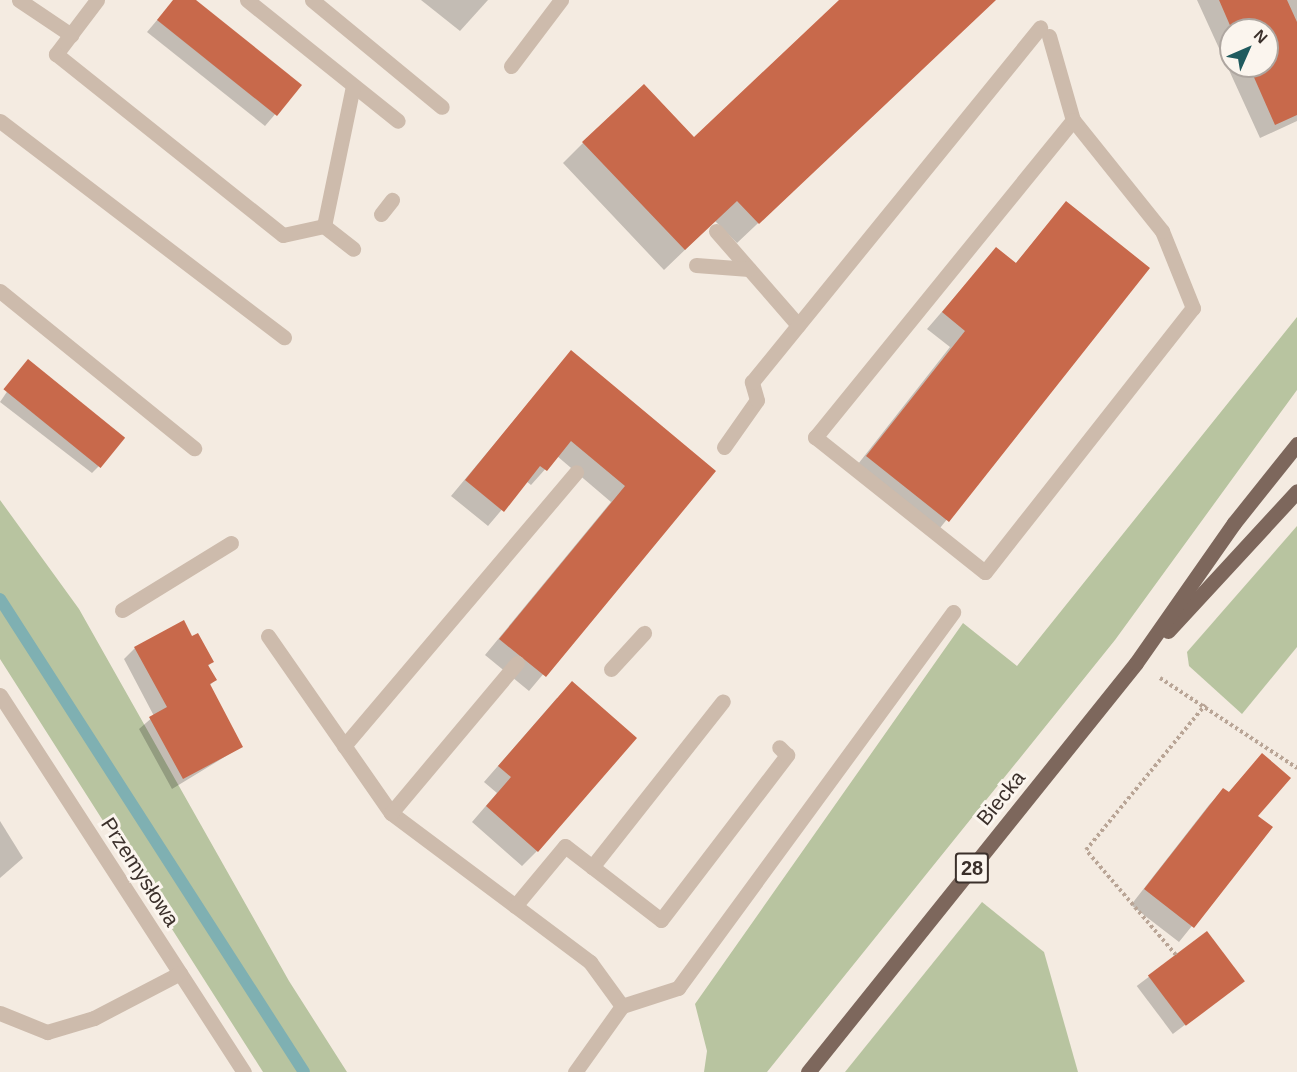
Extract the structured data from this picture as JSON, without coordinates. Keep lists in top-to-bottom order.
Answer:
{
  "streets": {
    "main road": ["Biecka", "28"],
    "street": ["Przemysłowa"]
  },
  "north": "top right"
}
